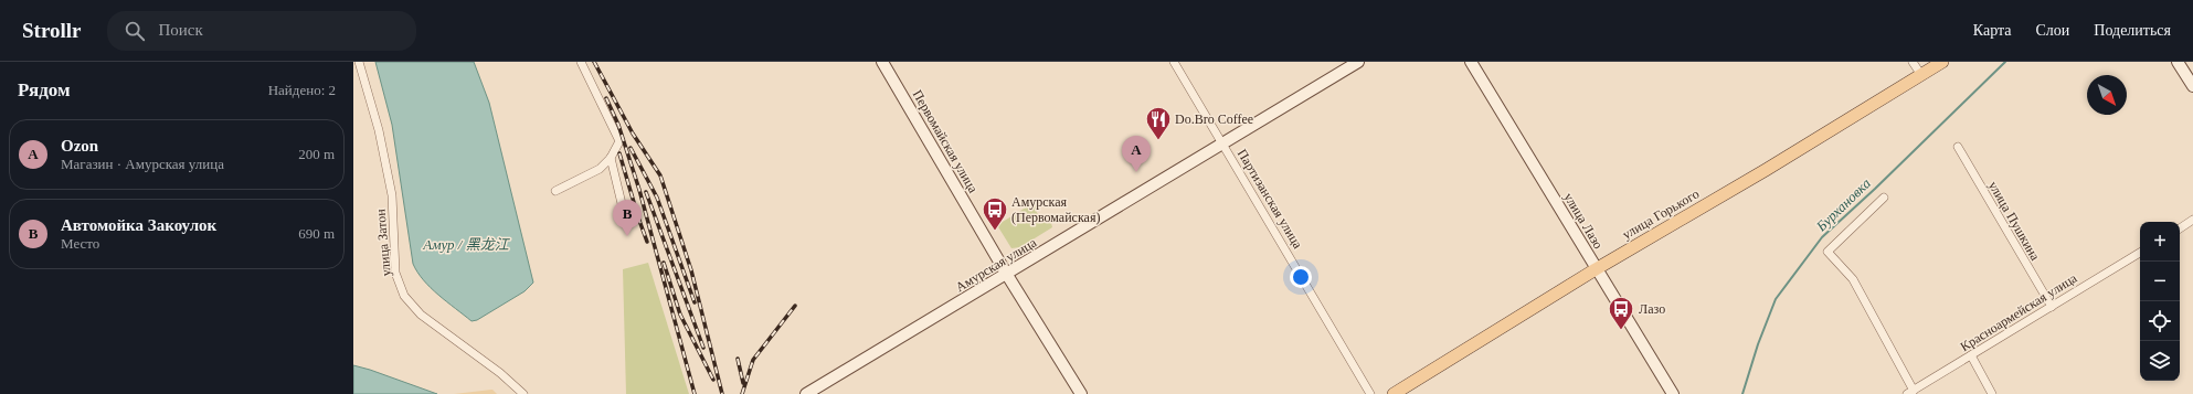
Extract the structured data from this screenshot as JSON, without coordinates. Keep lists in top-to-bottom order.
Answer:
{
  "streets": {
    "main road": ["улица Горького"],
    "street": [
      "Первомайская улица",
      "Партизанская улица",
      "улица Лазо",
      "улица Пушкина",
      "улица Затон",
      "Амурская улица",
      "Красноармейская улица"
    ]
  },
  "crossings": [
    ["Первомайская улица", "Амурская улица"],
    ["Партизанская улица", "Амурская улица"],
    ["улица Горького", "улица Лазо"],
    ["улица Пушкина", "Красноармейская улица"]
  ],
  "water": ["Бурхановка", "Амур / 黑龙江"],
  "places": {
    "restaurant": ["Do.Bro Coffee"],
    "bus stop": ["Амурская (Первомайская)", "Лазо"]
  },
  "north": "bottom right",
  "page": {
    "header": "Strollr",
    "search": "Поиск",
    "nav": ["Карта", "Слои", "Поделиться"],
    "heading": ["Рядом", "Найдено: 2"],
    "list": [
      {
        "mark": "A",
        "name": "Ozon",
        "note": "Магазин · Амурская улица",
        "value": "200 m"
      },
      {
        "mark": "B",
        "name": "Автомойка Закоулок",
        "note": "Место",
        "value": "690 m"
      }
    ],
    "pins": ["A", "B"],
    "map_buttons": ["+", "−"]
  }
}
